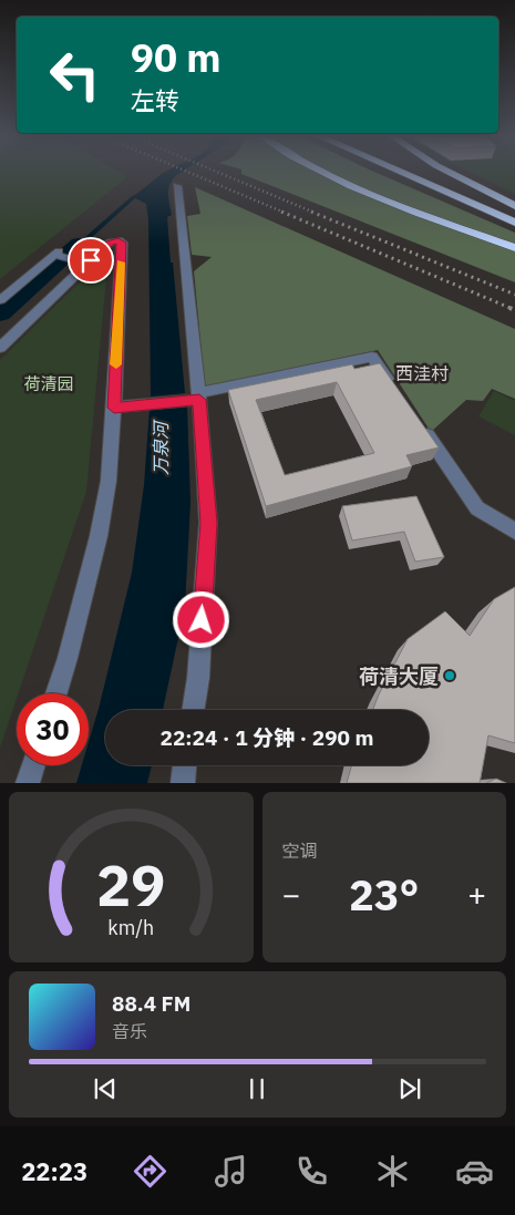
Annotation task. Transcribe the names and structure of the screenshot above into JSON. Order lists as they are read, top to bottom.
{
  "districts": ["西洼村"],
  "water": ["万泉河"],
  "parks": ["荷清园"],
  "places": ["荷清大厦"],
  "page": {
    "turn": ["90 m", "左转"],
    "limit": "30",
    "trip": "22:24 · 1 分钟 · 290 m",
    "tile": "空调",
    "heat": ["−", "23°", "+"],
    "song": ["88.4 FM", "音乐"],
    "tabs": "22:23",
    "gauge": ["29", "km/h"]
  }
}
